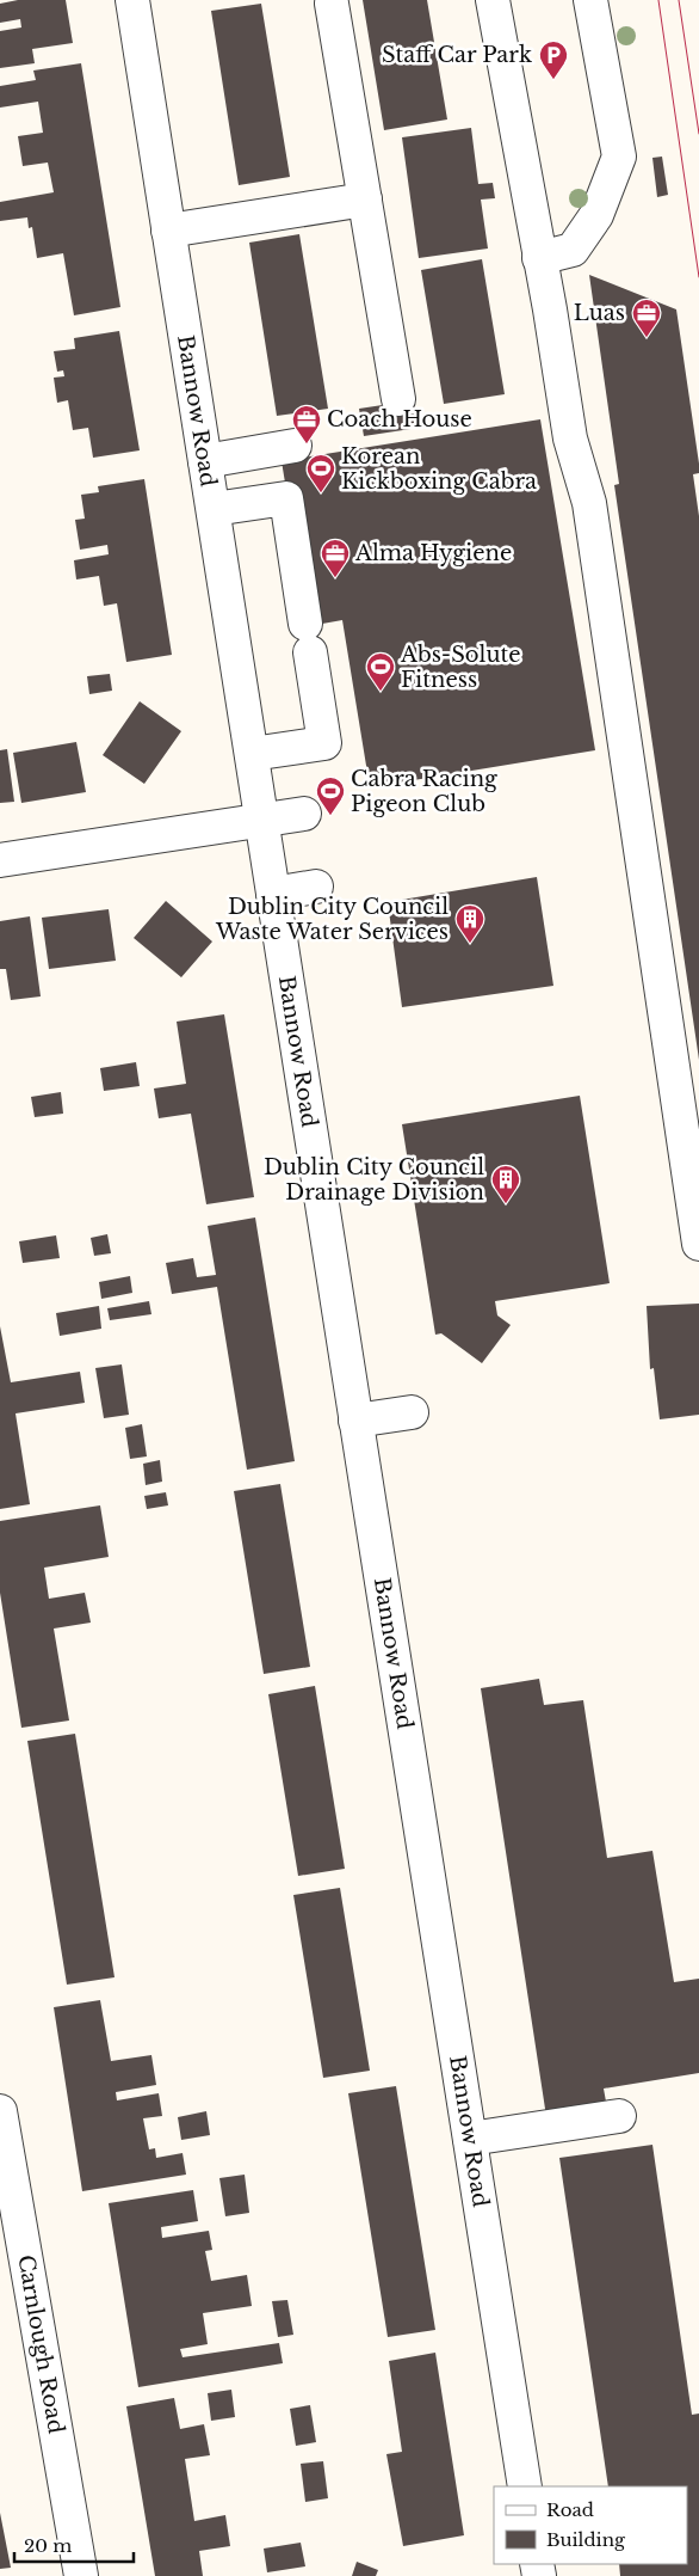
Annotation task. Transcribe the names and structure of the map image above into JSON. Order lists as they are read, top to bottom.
{
  "streets": {
    "street": ["Bannow Road", "Carnlough Road"]
  },
  "places": {
    "parking": ["Staff Car Park"],
    "office": ["Luas", "Coach House", "Alma Hygiene"],
    "sports": ["Korean Kickboxing Cabra", "Abs-Solute Fitness", "Cabra Racing Pigeon Club"],
    "building": ["Dublin City Council Waste Water Services", "Dublin City Council Drainage Division"]
  },
  "legend": ["Road", "Building"],
  "scale_bar": "20 m"
}
